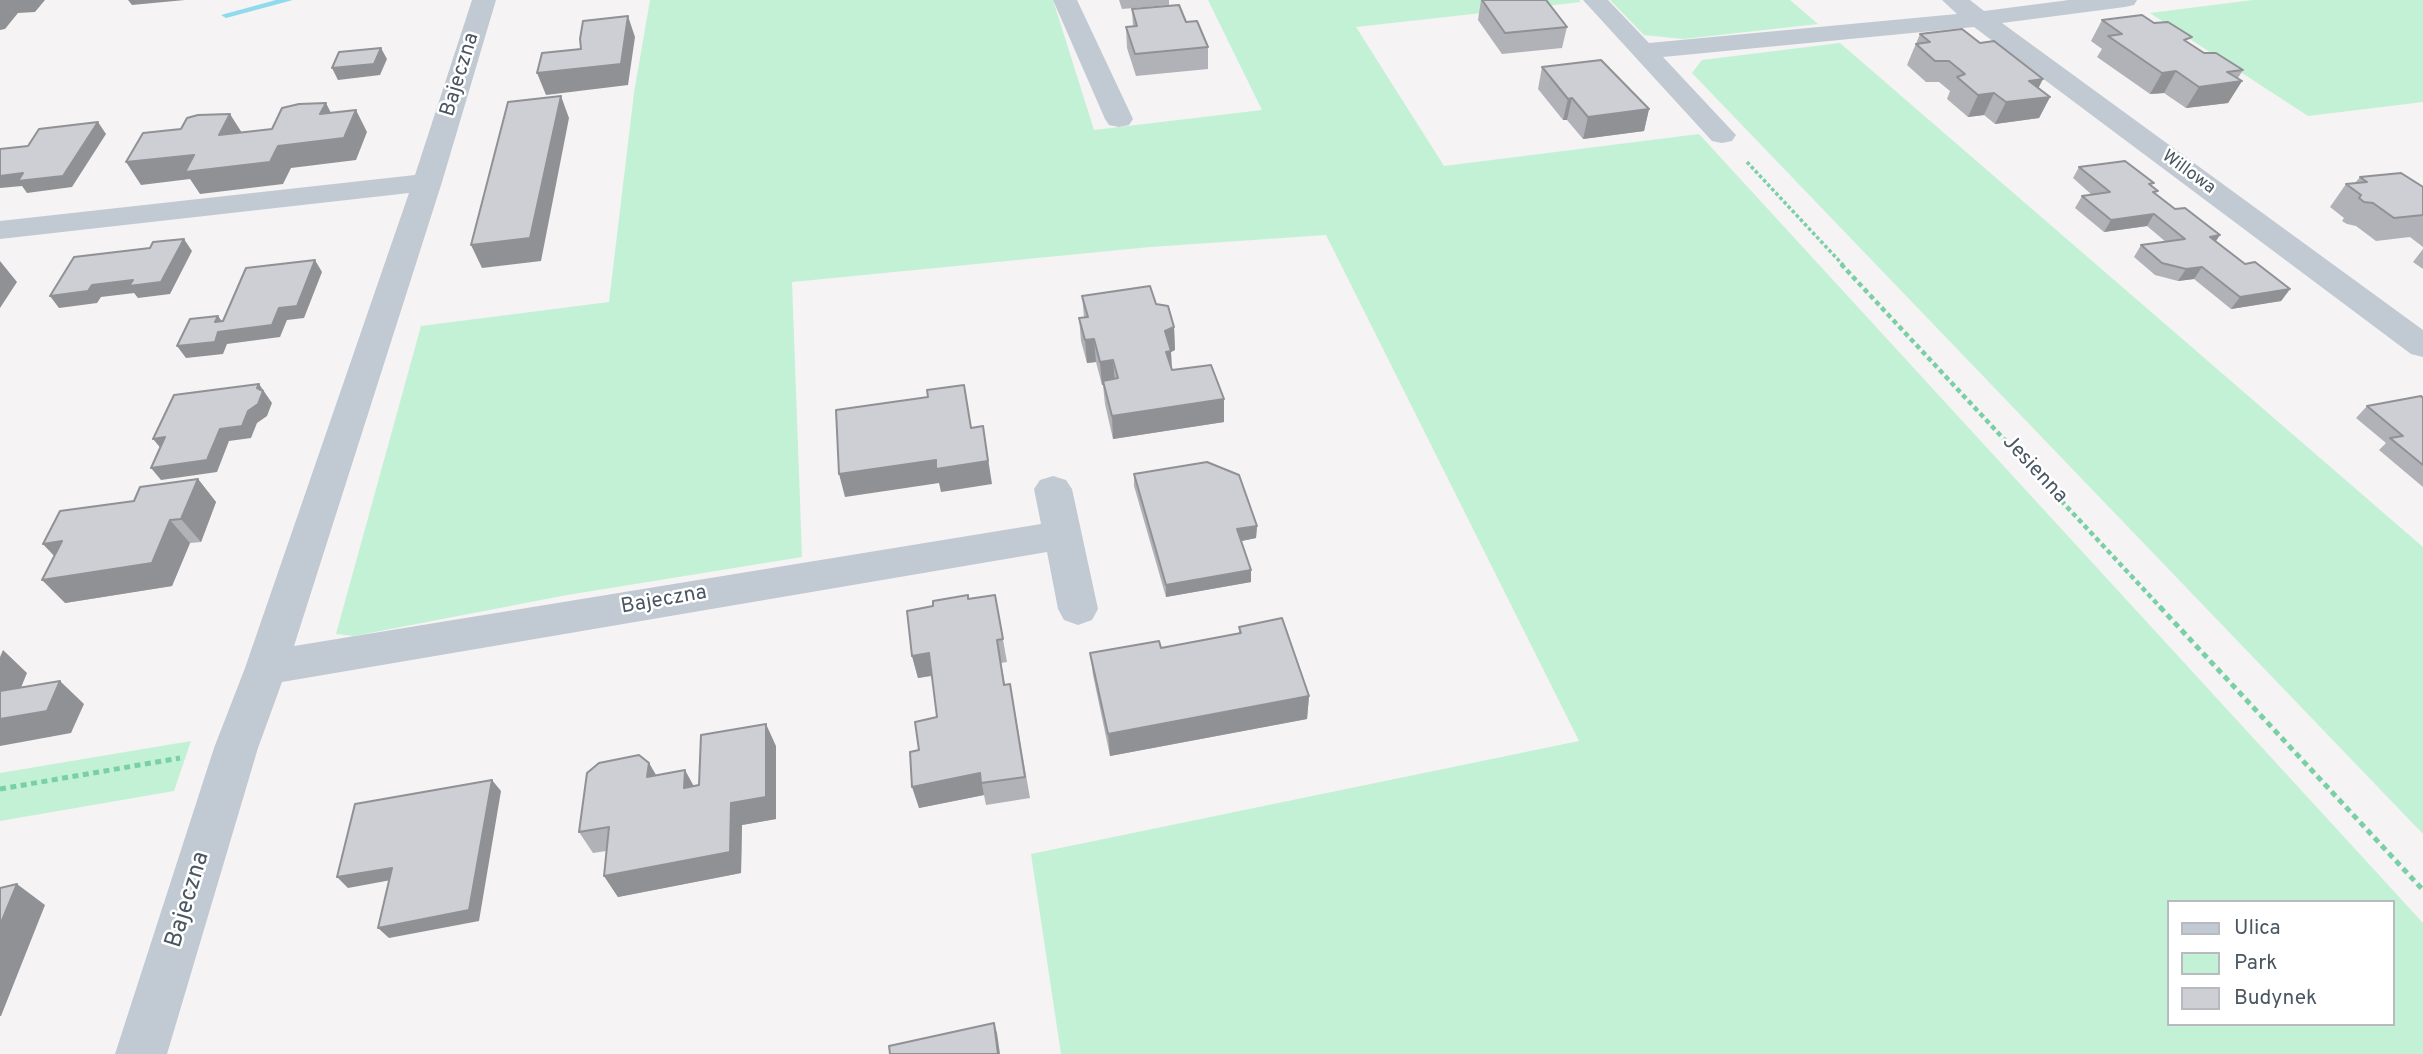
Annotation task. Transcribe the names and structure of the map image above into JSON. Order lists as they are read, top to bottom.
{
  "streets": {
    "street": ["Bajeczna", "Willowa"],
    "path": ["Jesienna"]
  },
  "legend": ["Ulica", "Park", "Budynek"]
}
